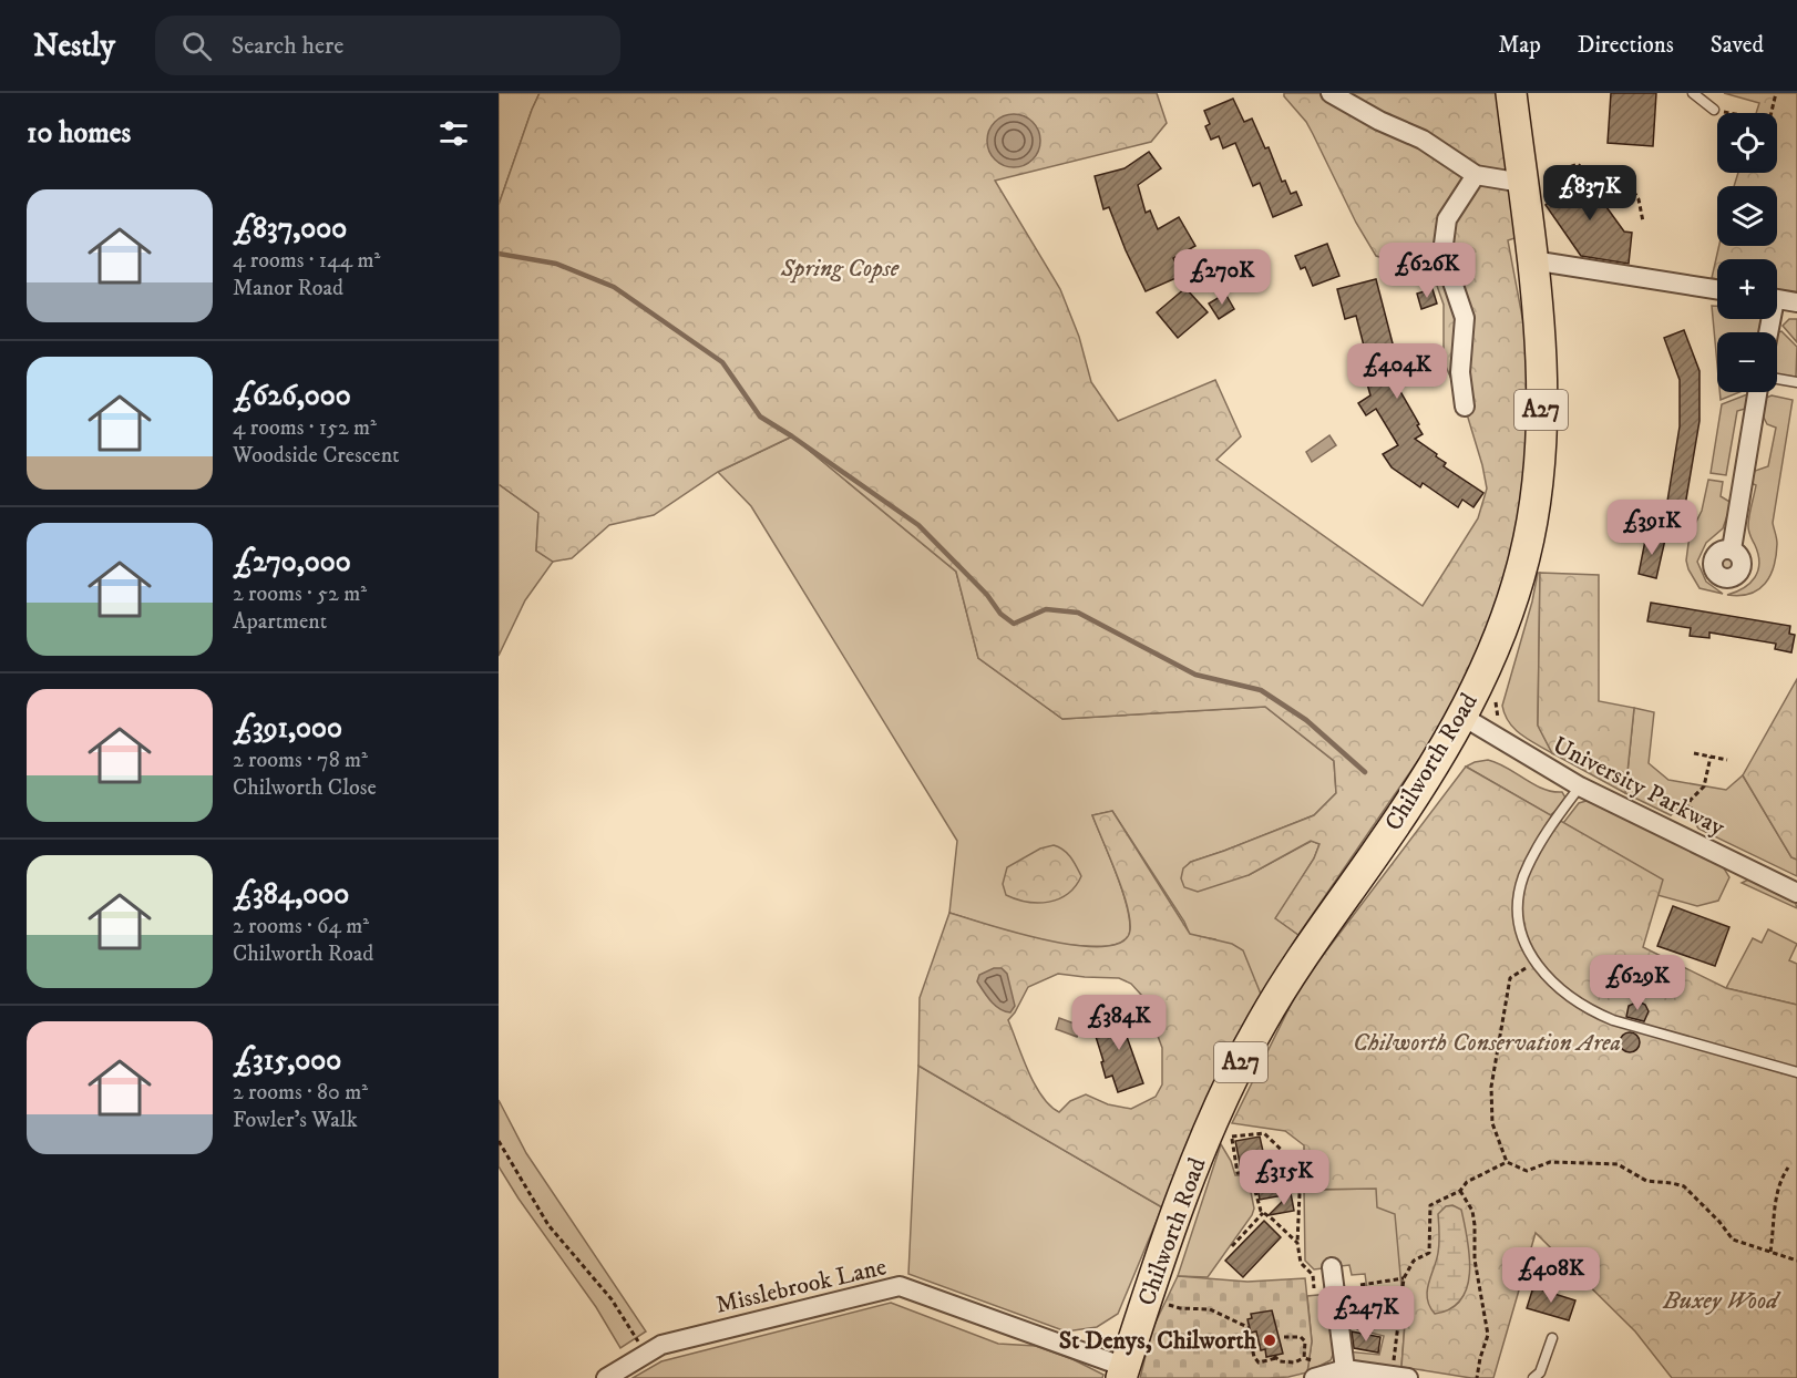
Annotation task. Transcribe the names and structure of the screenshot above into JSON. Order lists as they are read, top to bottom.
{
  "streets": {
    "main road": ["A27", "Chilworth Road"],
    "street": ["University Parkway", "Misslebrook Lane"]
  },
  "crossings": [
    ["Chilworth Road", "University Parkway"],
    ["Chilworth Road", "Misslebrook Lane"]
  ],
  "parks": ["Spring Copse", "Chilworth Conservation Area", "Buxey Wood"],
  "places": ["St Denys, Chilworth"],
  "page": {
    "header": "Nestly",
    "search": "Search here",
    "nav": ["Map", "Directions", "Saved"],
    "heading": "10 homes",
    "map_buttons": ["+", "−"],
    "price": [
      "£837K",
      "£626K",
      "£270K",
      "£404K",
      "£391K",
      "£629K",
      "£384K",
      "£315K",
      "£408K",
      "£247K"
    ],
    "list": [
      {
        "name": "£837,000",
        "note": "4 rooms · 144 m² · Manor Road"
      },
      {
        "name": "£626,000",
        "note": "4 rooms · 152 m² · Woodside Crescent"
      },
      {
        "name": "£270,000",
        "note": "2 rooms · 52 m² · Apartment"
      },
      {
        "name": "£391,000",
        "note": "2 rooms · 78 m² · Chilworth Close"
      },
      {
        "name": "£384,000",
        "note": "2 rooms · 64 m² · Chilworth Road"
      },
      {
        "name": "£315,000",
        "note": "2 rooms · 80 m² · Fowler's Walk"
      }
    ]
  }
}
